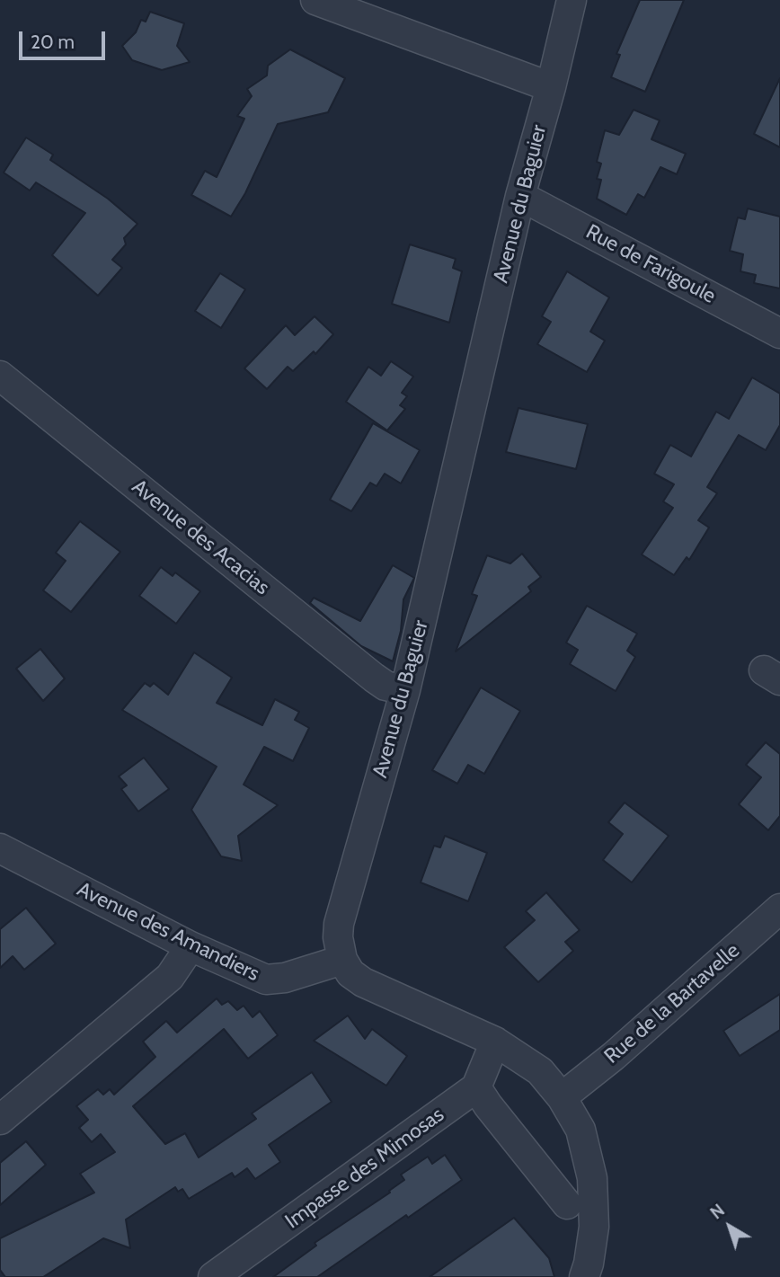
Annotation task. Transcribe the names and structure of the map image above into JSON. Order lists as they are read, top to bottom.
{
  "streets": {
    "street": [
      "Avenue du Baguier",
      "Rue de Farigoule",
      "Avenue des Acacias",
      "Avenue des Amandiers",
      "Rue de la Bartavelle",
      "Impasse des Mimosas"
    ]
  },
  "crossings": [
    ["Avenue du Baguier", "Rue de Farigoule"],
    ["Avenue du Baguier", "Avenue des Acacias"],
    ["Avenue du Baguier", "Avenue des Amandiers"]
  ],
  "scale_bar": "20 m",
  "north": "top left"
}
